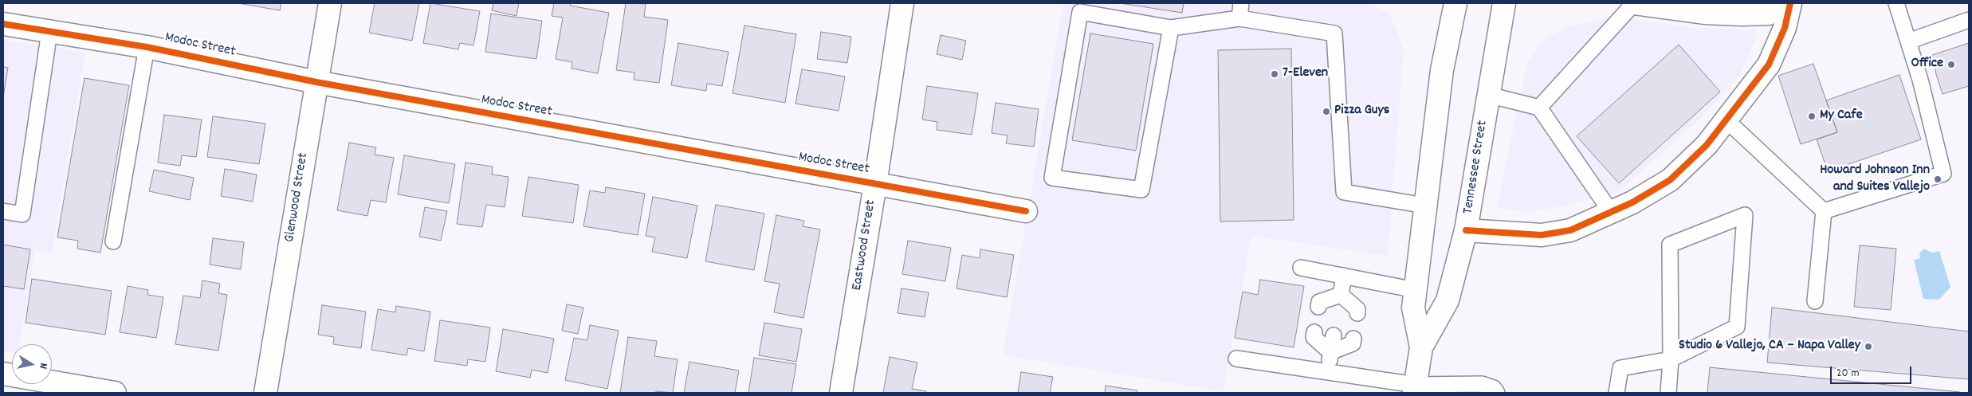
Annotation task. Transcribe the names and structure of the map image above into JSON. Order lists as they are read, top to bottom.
{
  "streets": {
    "street": [
      "Modoc Street",
      "Tennessee Street",
      "Glenwood Street",
      "Eastwood Street"
    ]
  },
  "crossings": [
    ["Modoc Street", "Glenwood Street"],
    ["Modoc Street", "Eastwood Street"]
  ],
  "places": [
    "Office",
    "7-Eleven",
    "Pizza Guys",
    "My Cafe",
    "Howard Johnson Inn and Suites Vallejo",
    "Studio 6 Vallejo, CA – Napa Valley"
  ],
  "scale_bar": "20 m",
  "north": "right"
}
